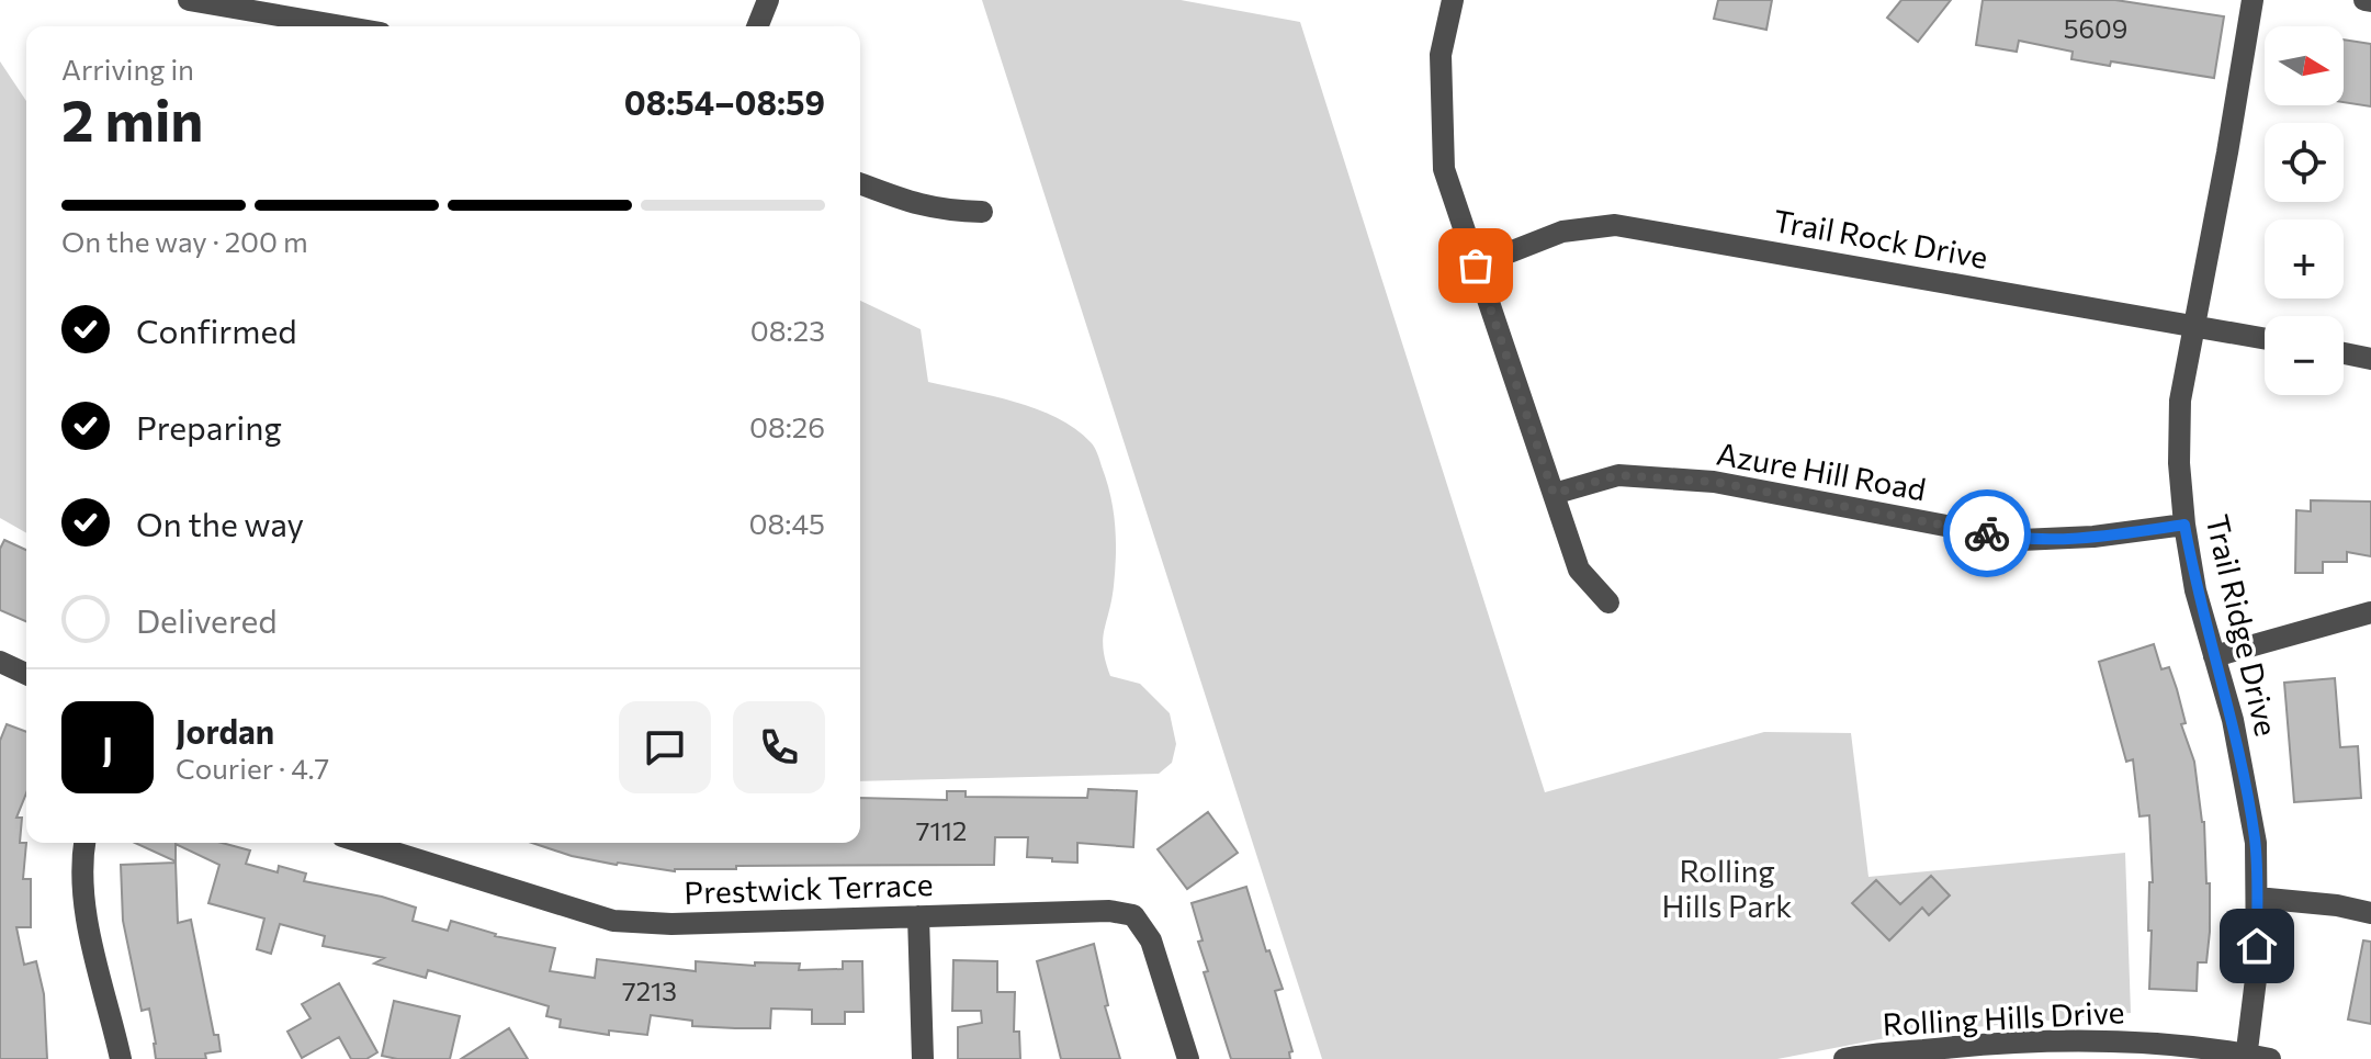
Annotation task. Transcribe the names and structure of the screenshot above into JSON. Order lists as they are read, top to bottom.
{
  "streets": {
    "street": [
      "Trail Rock Drive",
      "Azure Hill Road",
      "Trail Ridge Drive",
      "Prestwick Terrace",
      "Rolling Hills Drive"
    ]
  },
  "crossings": [
    ["Trail Rock Drive", "Trail Ridge Drive"],
    ["Azure Hill Road", "Trail Ridge Drive"],
    ["Trail Ridge Drive", "Rolling Hills Drive"]
  ],
  "parks": ["Rolling Hills Park"],
  "house_numbers": ["5609", "7112", "7213"],
  "north": "right",
  "page": {
    "map_buttons": ["+", "−"],
    "heading": ["2 min", "Arriving in", "08:54–08:59"],
    "panel": ["Jordan", "Courier · 4.7"],
    "bar": "On the way · 200 m",
    "list": [
      ["Confirmed", "08:23"],
      ["Preparing", "08:26"],
      ["On the way", "08:45"],
      "Delivered"
    ],
    "round": "J"
  }
}
